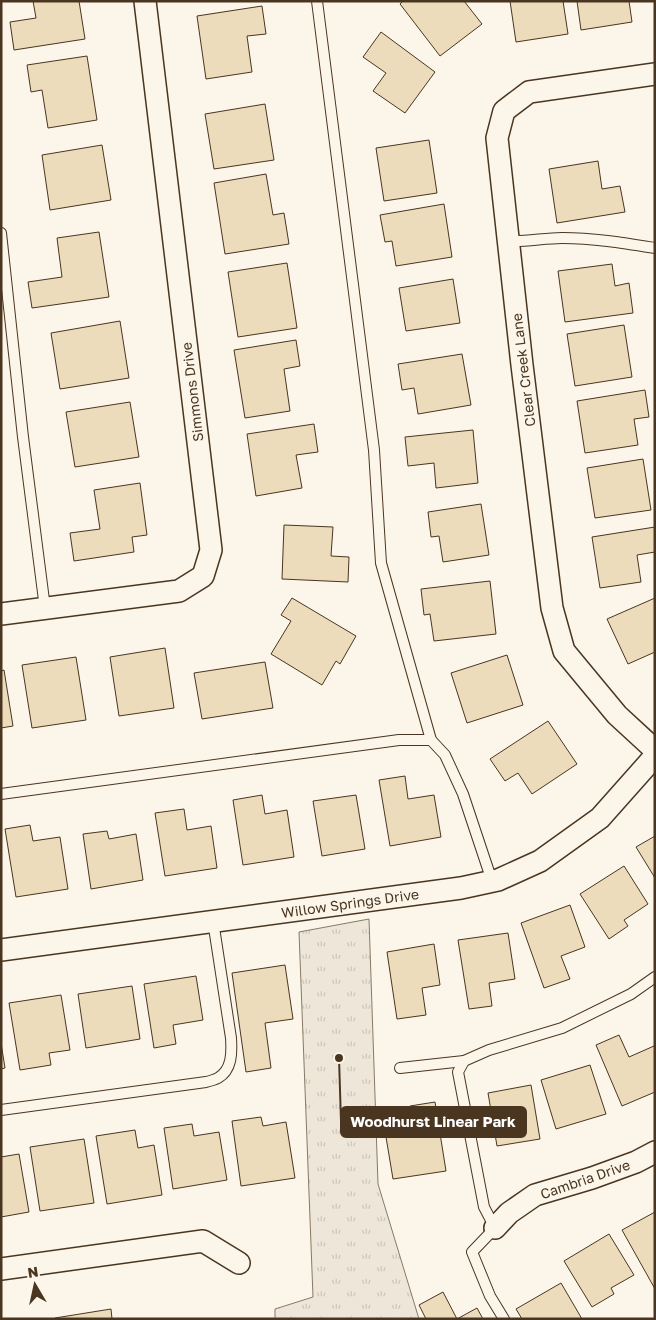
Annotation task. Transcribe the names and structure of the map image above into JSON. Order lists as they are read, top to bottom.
{
  "streets": {
    "street": [
      "Clear Creek Lane",
      "Simmons Drive",
      "Willow Springs Drive",
      "Cambria Drive"
    ]
  },
  "places": ["Woodhurst Linear Park"],
  "north": "top"
}
